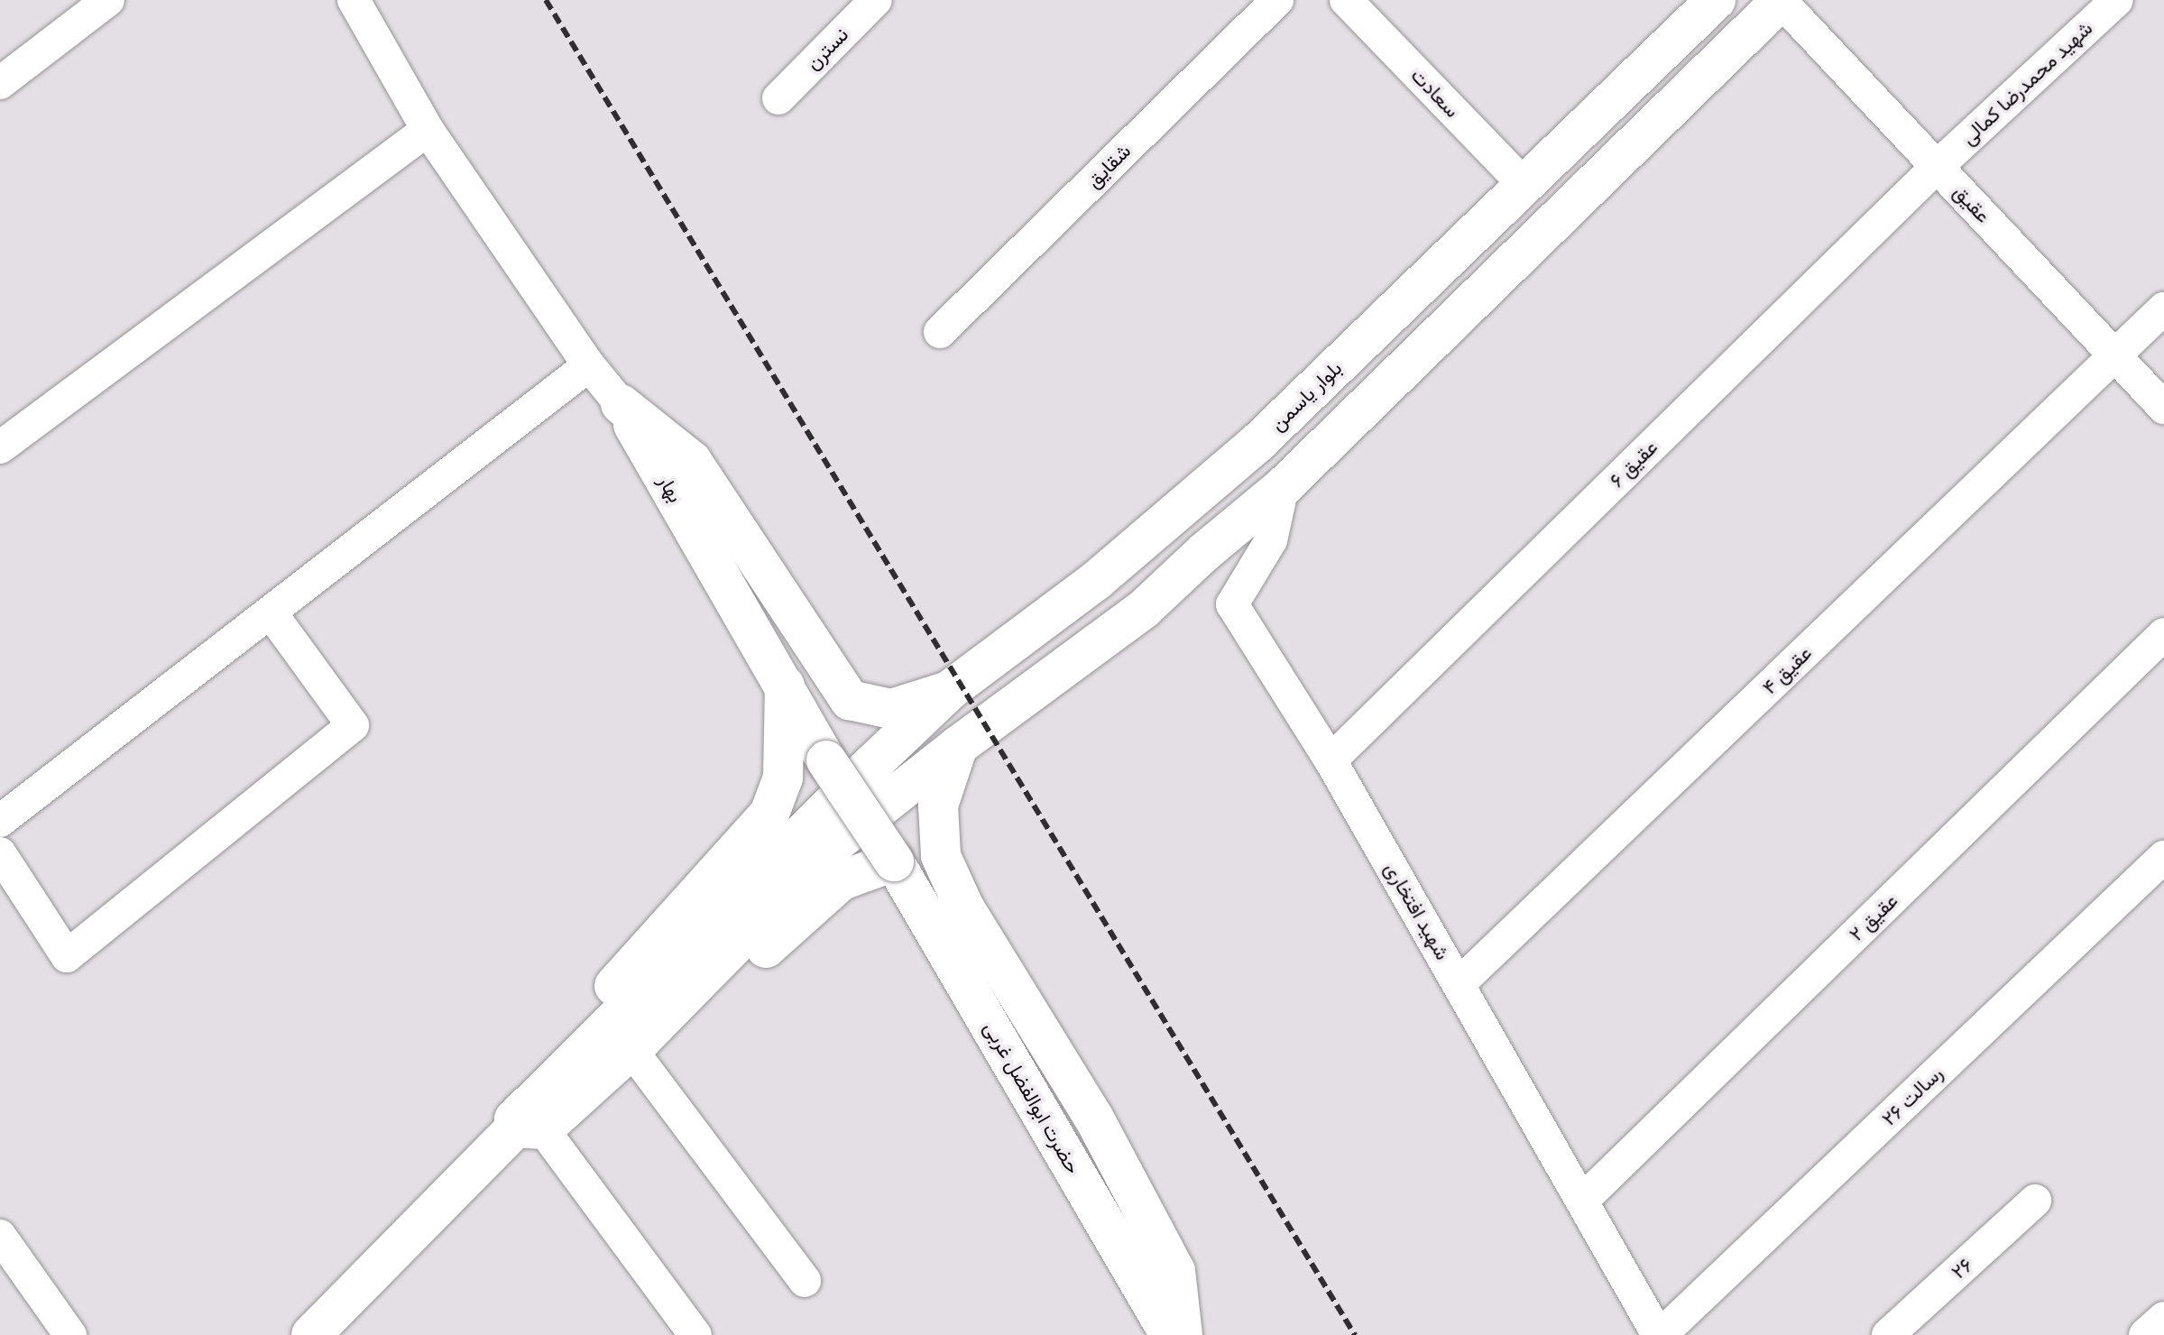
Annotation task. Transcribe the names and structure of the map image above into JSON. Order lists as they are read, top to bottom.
{
  "streets": {
    "street": [
      "نسترن",
      "شهید محمدرضا کمالی",
      "سعادت",
      "شقایق",
      "عقیق",
      "بلوار یاسمن",
      "عقیق ۶",
      "بهار",
      "عقیق ۴",
      "شهید افتخاری",
      "عقیق ۲",
      "رسالت ۲۶",
      "حضرت ابوالفضل غربی",
      "۲۶"
    ]
  },
  "crossings": [
    ["شهید محمدرضا کمالی", "عقیق"],
    ["شهید محمدرضا کمالی", "عقیق ۶"],
    ["سعادت", "بلوار یاسمن"],
    ["عقیق", "عقیق ۶"],
    ["عقیق", "عقیق ۴"],
    ["عقیق ۶", "شهید افتخاری"],
    ["بهار", "حضرت ابوالفضل غربی"],
    ["عقیق ۴", "شهید افتخاری"],
    ["شهید افتخاری", "عقیق ۲"],
    ["شهید افتخاری", "رسالت ۲۶"]
  ]
}
